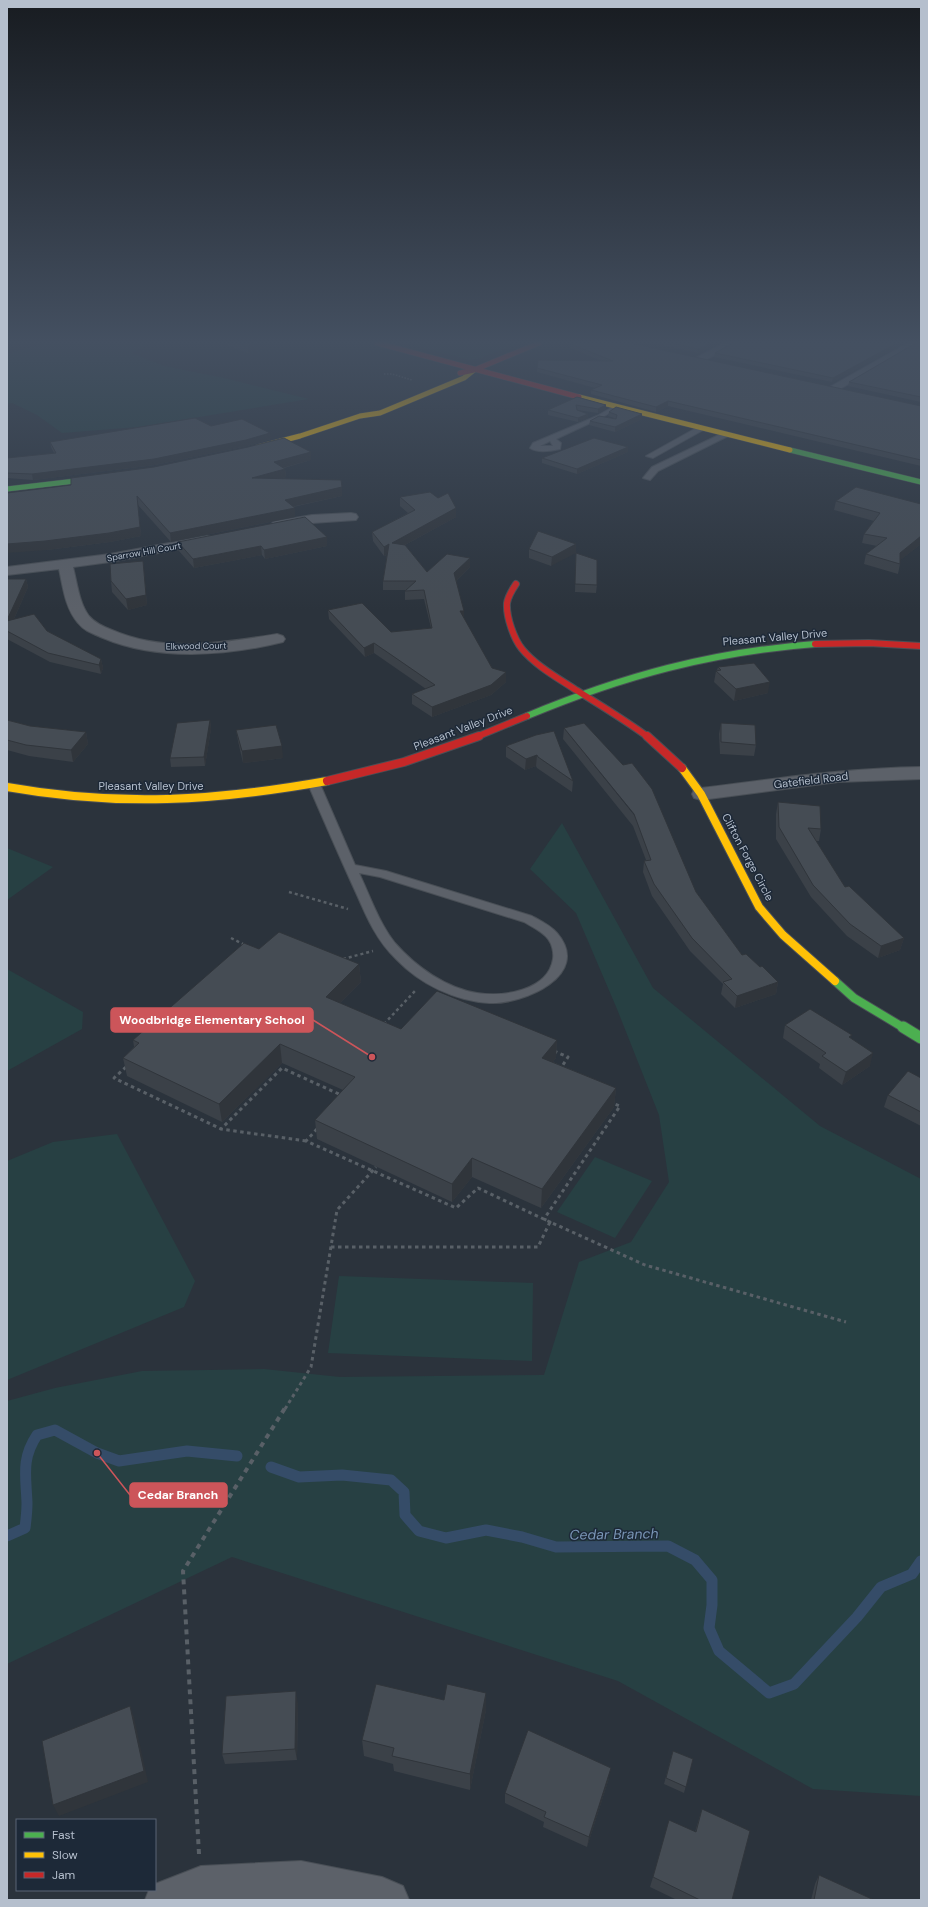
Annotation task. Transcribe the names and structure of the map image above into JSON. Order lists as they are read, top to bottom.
{
  "streets": {
    "street": [
      "Sparrow Hill Court",
      "Pleasant Valley Drive",
      "Elkwood Court",
      "Gatefield Road",
      "Clifton Forge Circle"
    ]
  },
  "crossings": [
    ["Sparrow Hill Court", "Elkwood Court"],
    ["Pleasant Valley Drive", "Clifton Forge Circle"],
    ["Gatefield Road", "Clifton Forge Circle"]
  ],
  "water": ["Cedar Branch"],
  "places": ["Woodbridge Elementary School", "Cedar Branch"],
  "legend": ["Fast", "Slow", "Jam"]
}
